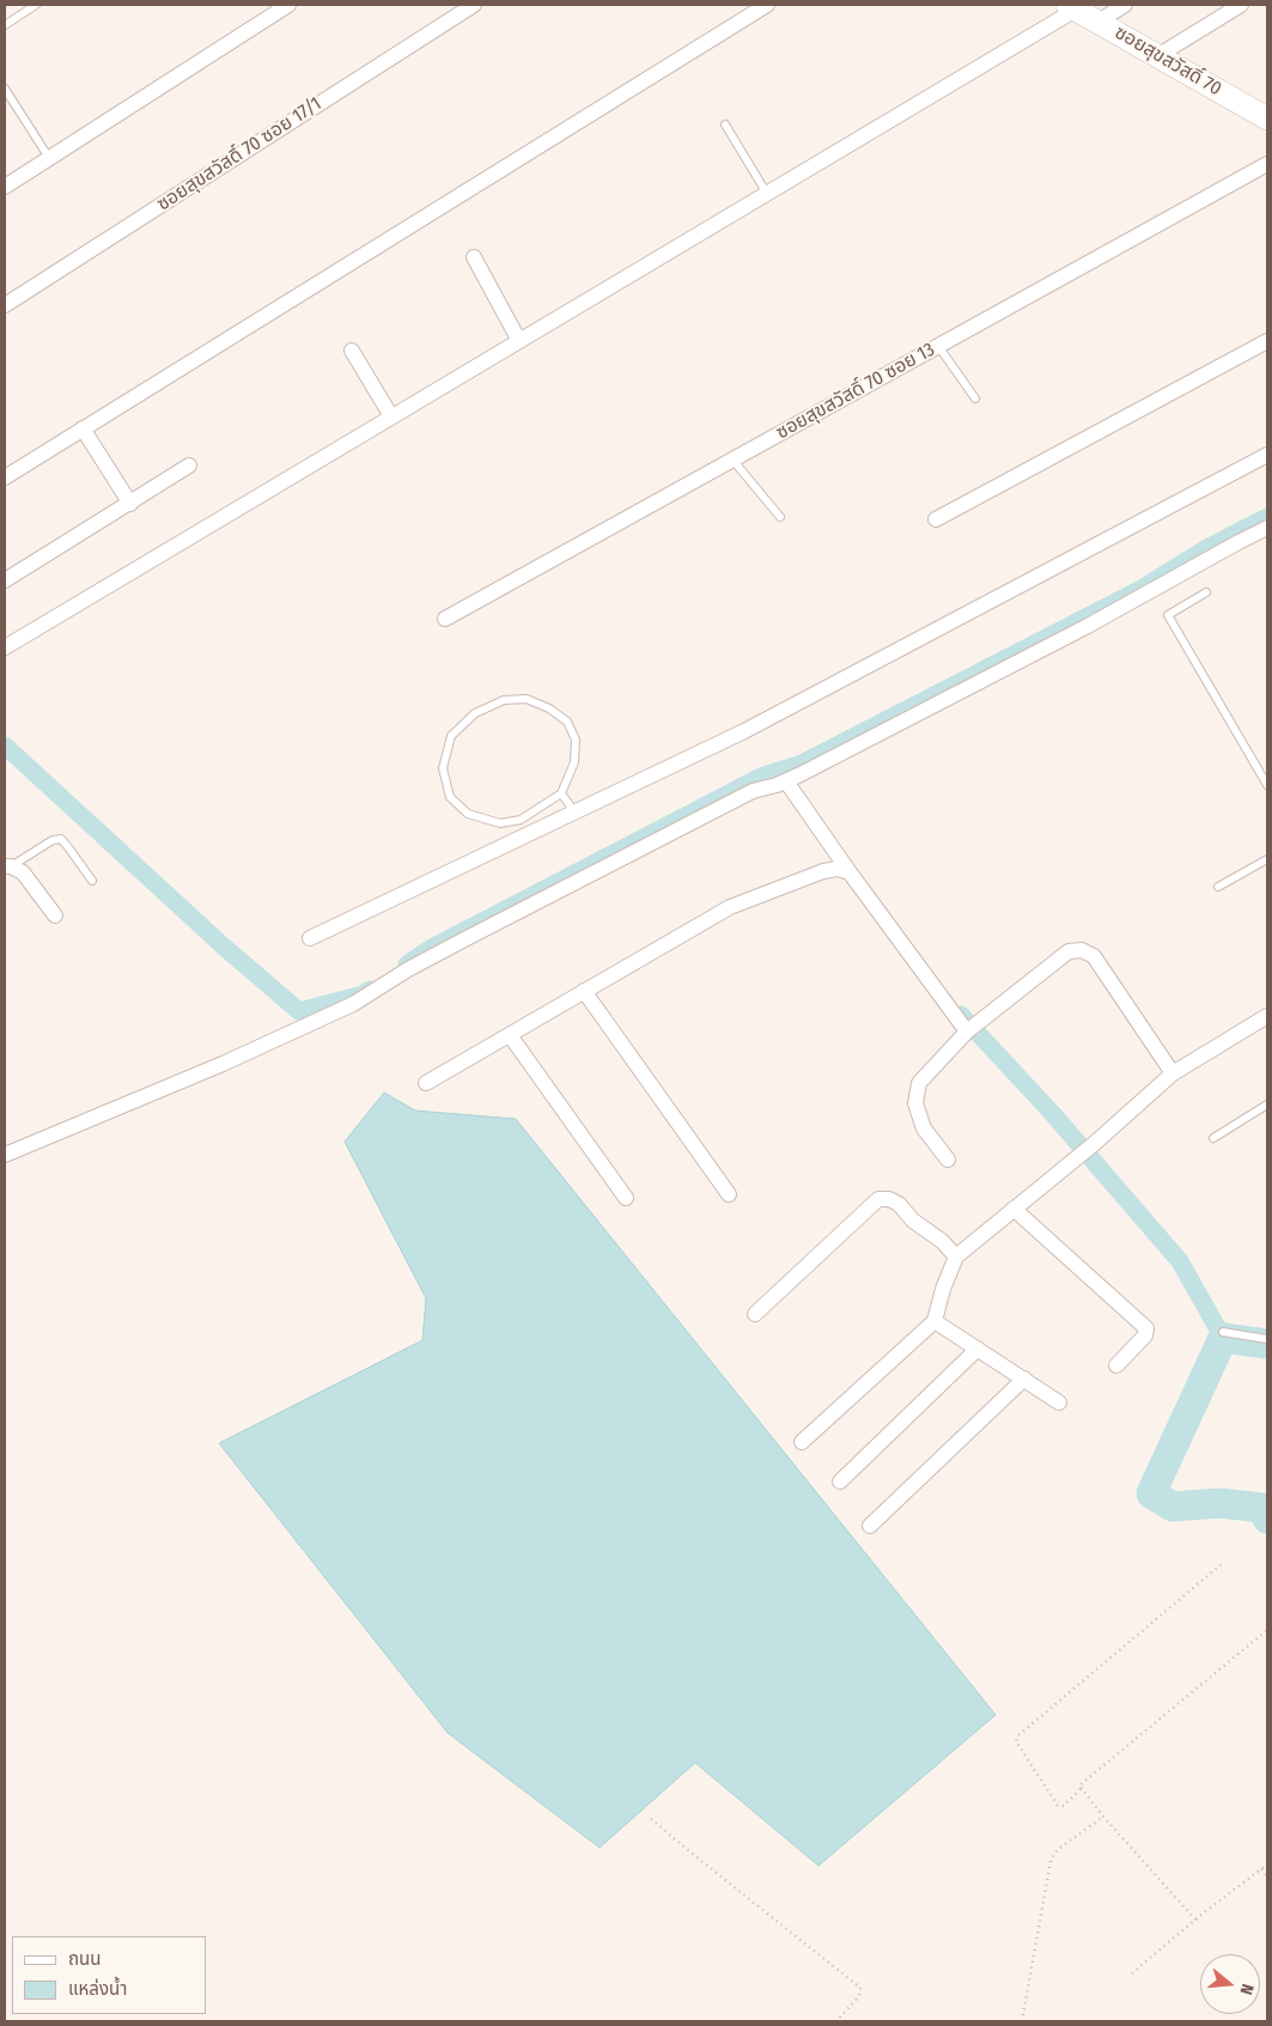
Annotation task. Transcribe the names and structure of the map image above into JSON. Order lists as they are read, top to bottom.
{
  "streets": {
    "street": ["ซอยสุขสวัสดิ์ 70", "ซอยสุขสวัสดิ์ 70 ซอย 17/1", "ซอยสุขสวัสดิ์ 70 ซอย 13"]
  },
  "legend": ["ถนน", "แหล่งน้ำ"],
  "north": "right"
}
